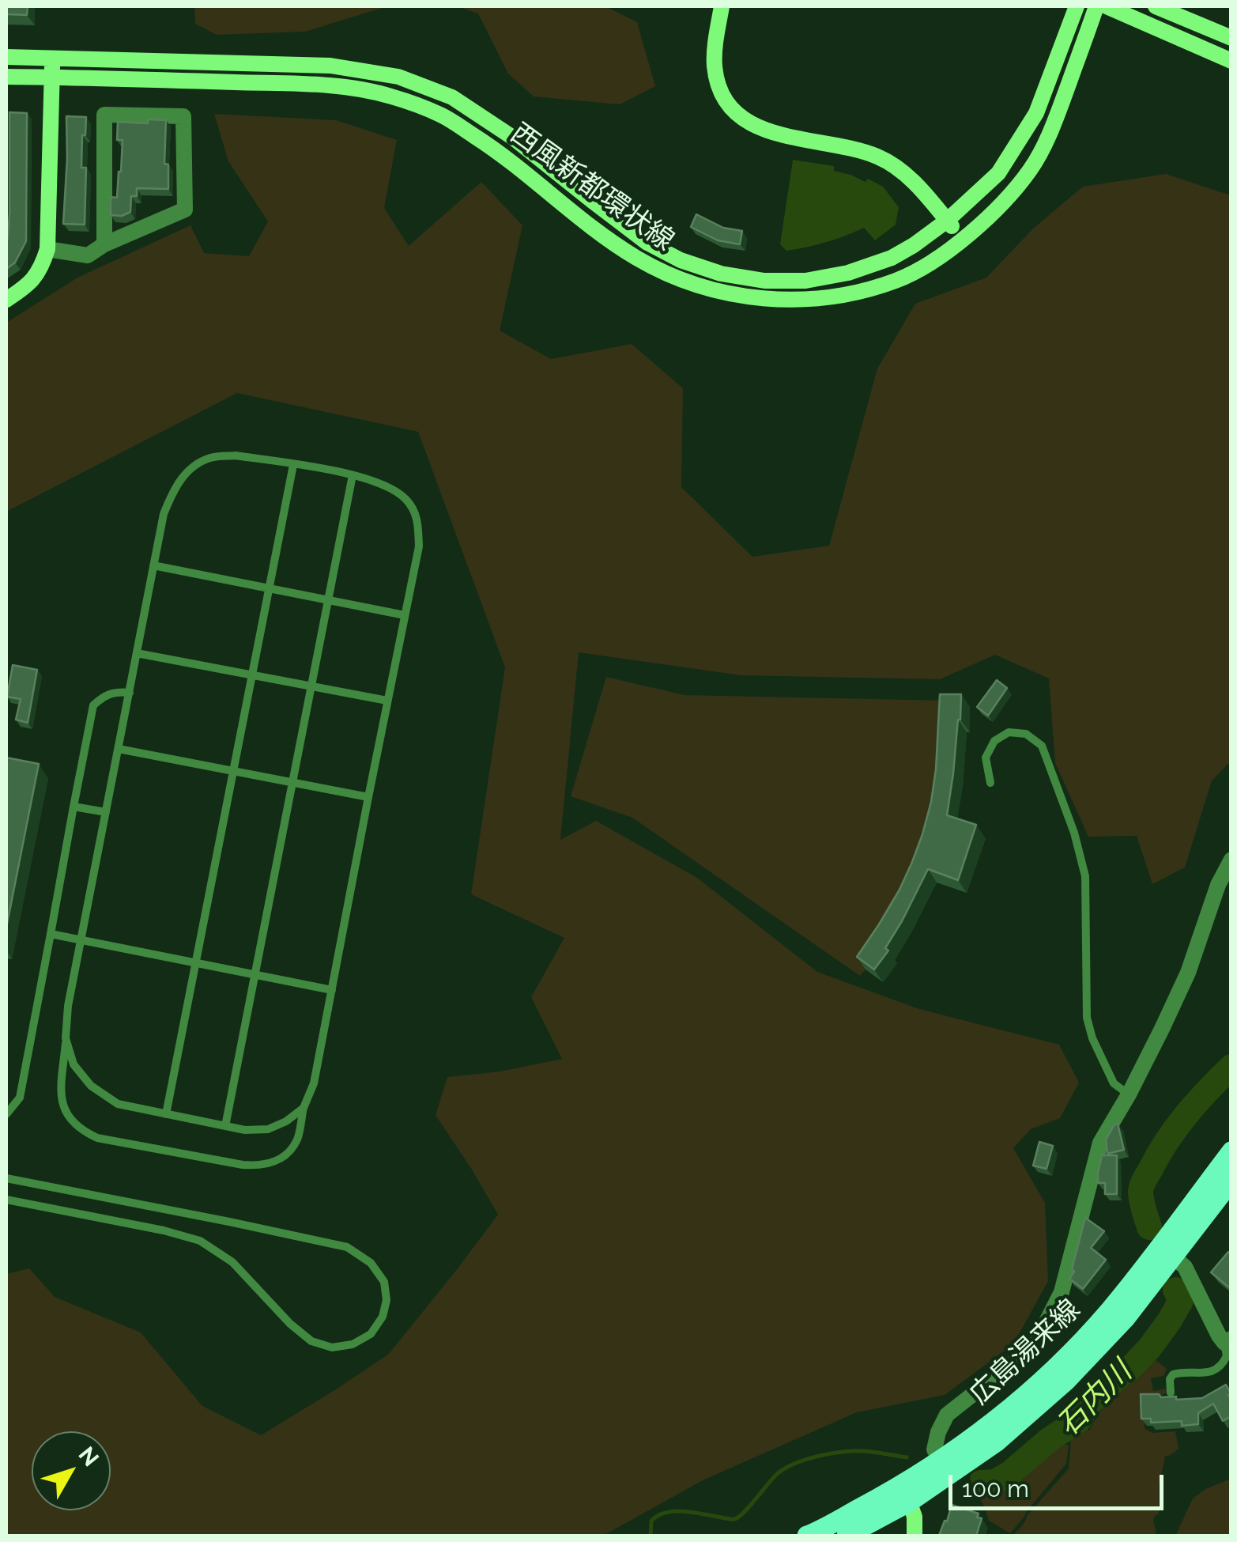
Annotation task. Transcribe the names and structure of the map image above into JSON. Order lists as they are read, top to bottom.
{
  "streets": {
    "main road": ["広島湯来線"],
    "street": ["西風新都環状線"]
  },
  "water": ["石内川"],
  "scale_bar": "100 m",
  "north": "top right"
}
